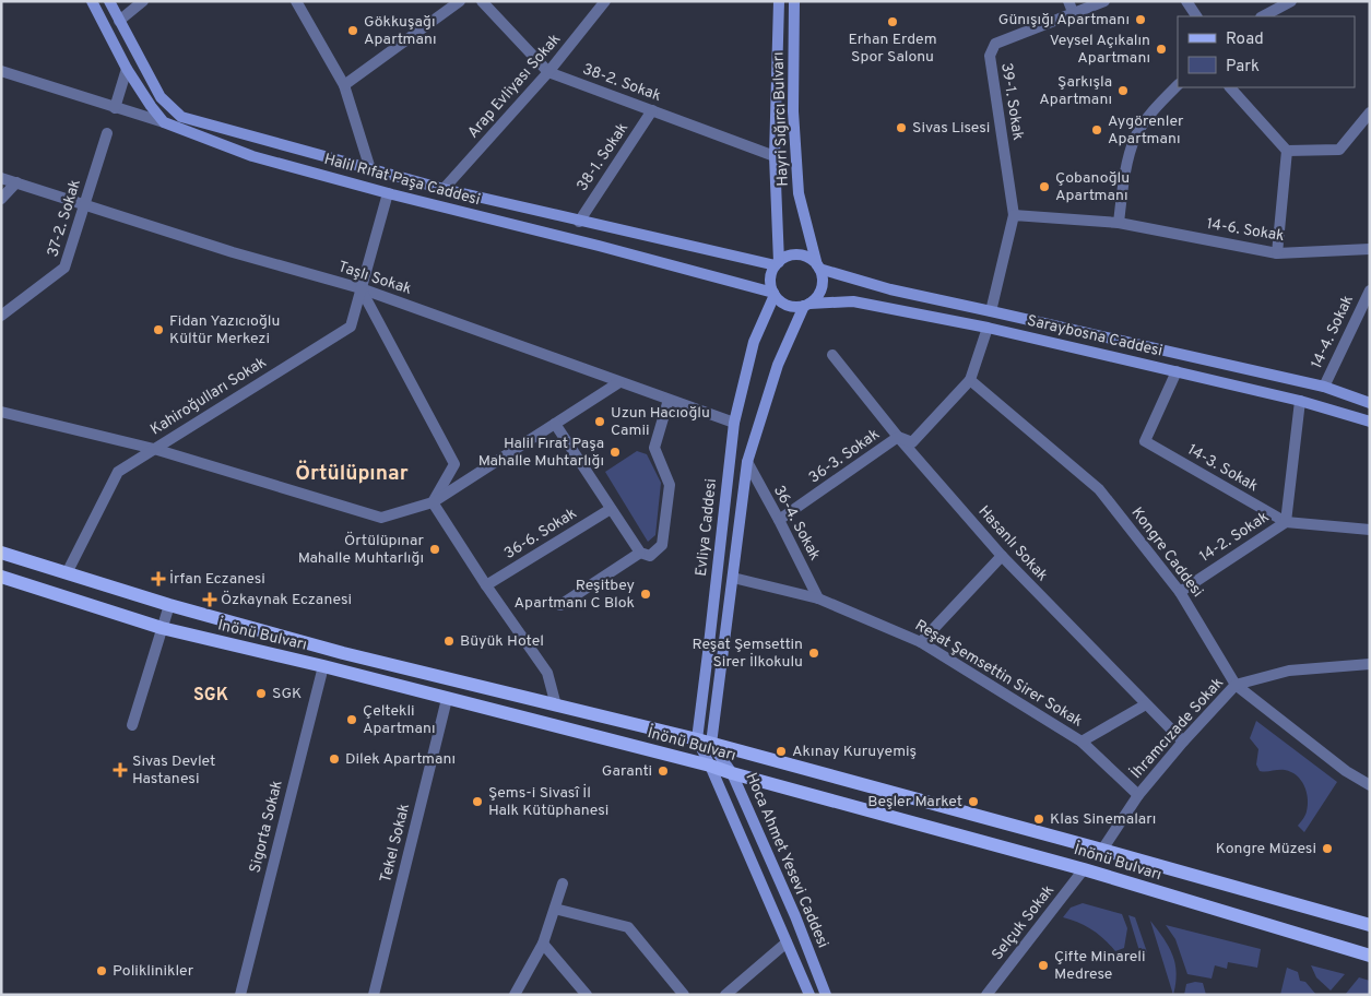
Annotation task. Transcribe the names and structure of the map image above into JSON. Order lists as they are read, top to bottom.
{
  "streets": {
    "main road": [
      "Hayri Sığırcı Bulvarı",
      "Halil Rıfat Paşa Caddesi",
      "Saraybosna Caddesi",
      "Evliya Caddesi",
      "İnönü Bulvarı",
      "Hoca Ahmet Yesevi Caddesi"
    ],
    "street": [
      "38-2. Sokak",
      "Arap Evliyası Sokak",
      "39-1. Sokak",
      "38-1. Sokak",
      "37-2. Sokak",
      "14-6. Sokak",
      "Taşlı Sokak",
      "14-4. Sokak",
      "Kahiroğulları Sokak",
      "36-3. Sokak",
      "14-3. Sokak",
      "36-4. Sokak",
      "36-6. Sokak",
      "14-2. Sokak",
      "Hasanlı Sokak",
      "Kongre Caddesi",
      "Reşat Şemsettin Sirer Sokak",
      "İhramcızade Sokak",
      "Sigorta Sokak",
      "Tekel Sokak",
      "Selçuk Sokak"
    ]
  },
  "crossings": [
    ["38-2. Sokak", "Arap Evliyası Sokak"],
    ["38-2. Sokak", "Hayri Sığırcı Bulvarı"],
    ["38-2. Sokak", "38-1. Sokak"],
    ["Arap Evliyası Sokak", "Halil Rıfat Paşa Caddesi"],
    ["39-1. Sokak", "14-6. Sokak"],
    ["Hayri Sığırcı Bulvarı", "Halil Rıfat Paşa Caddesi"],
    ["Hayri Sığırcı Bulvarı", "Saraybosna Caddesi"],
    ["Hayri Sığırcı Bulvarı", "Evliya Caddesi"],
    ["38-1. Sokak", "Halil Rıfat Paşa Caddesi"],
    ["Halil Rıfat Paşa Caddesi", "Saraybosna Caddesi"],
    ["Halil Rıfat Paşa Caddesi", "Kahiroğulları Sokak"],
    ["Halil Rıfat Paşa Caddesi", "Evliya Caddesi"],
    ["37-2. Sokak", "Taşlı Sokak"],
    ["Taşlı Sokak", "Kahiroğulları Sokak"],
    ["Taşlı Sokak", "Evliya Caddesi"],
    ["14-4. Sokak", "Saraybosna Caddesi"],
    ["Saraybosna Caddesi", "14-3. Sokak"],
    ["Saraybosna Caddesi", "Evliya Caddesi"],
    ["Saraybosna Caddesi", "14-2. Sokak"],
    ["Kahiroğulları Sokak", "İnönü Bulvarı"],
    ["36-3. Sokak", "36-4. Sokak"],
    ["36-3. Sokak", "Hasanlı Sokak"],
    ["36-3. Sokak", "Kongre Caddesi"],
    ["14-3. Sokak", "14-2. Sokak"],
    ["36-4. Sokak", "Evliya Caddesi"],
    ["36-4. Sokak", "Reşat Şemsettin Sirer Sokak"],
    ["Evliya Caddesi", "İnönü Bulvarı"],
    ["Evliya Caddesi", "Reşat Şemsettin Sirer Sokak"],
    ["Evliya Caddesi", "Hoca Ahmet Yesevi Caddesi"],
    ["14-2. Sokak", "Kongre Caddesi"],
    ["Hasanlı Sokak", "İhramcızade Sokak"],
    ["Kongre Caddesi", "İhramcızade Sokak"],
    ["İnönü Bulvarı", "İhramcızade Sokak"],
    ["İnönü Bulvarı", "Sigorta Sokak"],
    ["İnönü Bulvarı", "Tekel Sokak"],
    ["İnönü Bulvarı", "Hoca Ahmet Yesevi Caddesi"],
    ["İnönü Bulvarı", "Selçuk Sokak"],
    ["Reşat Şemsettin Sirer Sokak", "İhramcızade Sokak"]
  ],
  "districts": ["Örtülüpınar", "SGK"],
  "places": {
    "other": [
      "Günışığı Apartmanı",
      "Erhan Erdem Spor Salonu",
      "Gökkuşağı Apartmanı",
      "Veysel Açıkalın Apartmanı",
      "Şarkışla Apartmanı",
      "Sivas Lisesi",
      "Aygörenler Apartmanı",
      "Çobanoğlu Apartmanı",
      "Fidan Yazıcıoğlu Kültür Merkezi",
      "Uzun Hacıoğlu Camii",
      "Halil Fırat Paşa Mahalle Muhtarlığı",
      "Örtülüpınar Mahalle Muhtarlığı",
      "Reşitbey Apartmanı C Blok",
      "Büyük Hotel",
      "Reşat Şemsettin Sirer İlkokulu",
      "SGK",
      "Çeltekli Apartmanı",
      "Akınay Kuruyemiş",
      "Dilek Apartmanı",
      "Garanti",
      "Şems-i Sivasî İl Halk Kütüphanesi",
      "Beşler Market",
      "Klas Sinemaları",
      "Kongre Müzesi",
      "Çifte Minareli Medrese",
      "Poliklinikler"
    ],
    "health": ["İrfan Eczanesi", "Özkaynak Eczanesi", "Sivas Devlet Hastanesi"]
  },
  "legend": ["Road", "Park"]
}
